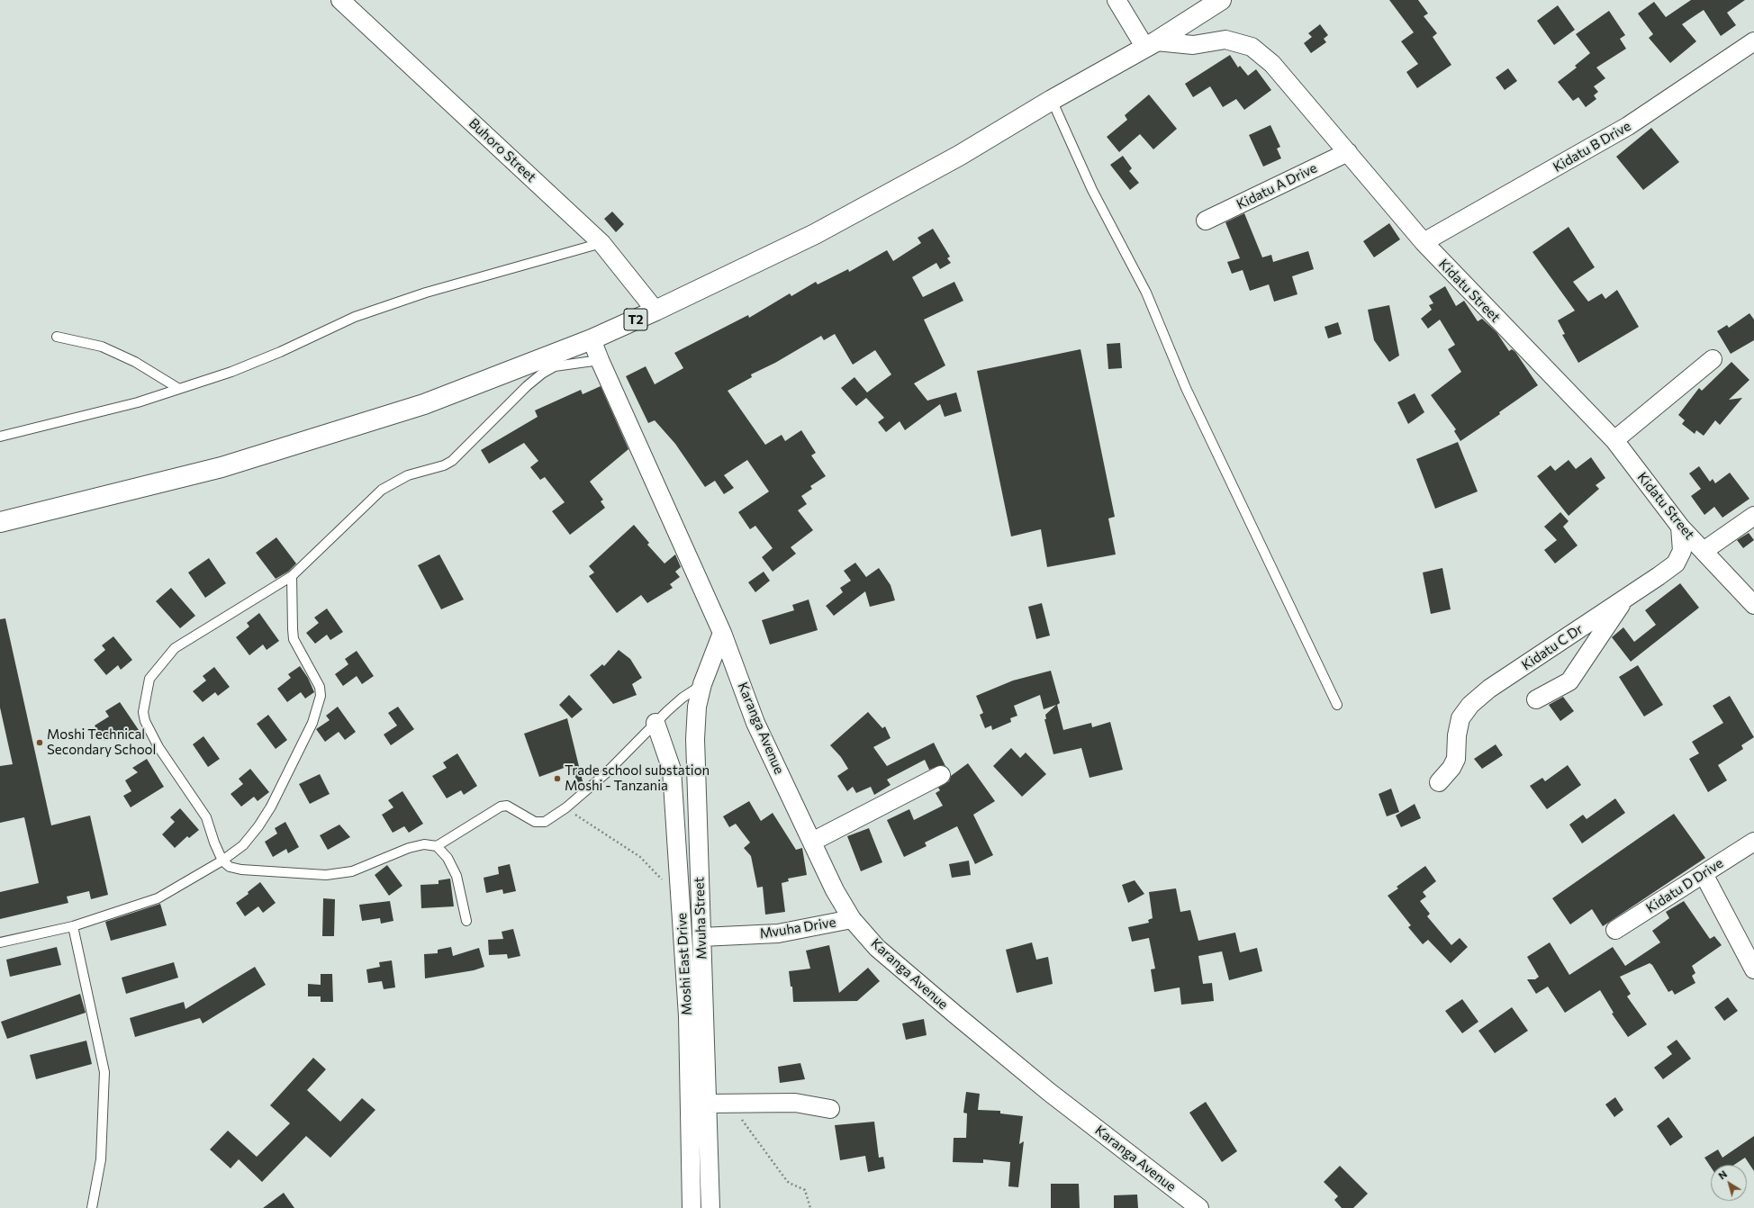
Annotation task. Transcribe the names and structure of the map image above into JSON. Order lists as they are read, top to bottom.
{
  "streets": {
    "highway": ["T2"],
    "street": [
      "Kidatu B Drive",
      "Buhoro Street",
      "Kidatu A Drive",
      "Kidatu Street",
      "Kidatu C Dr",
      "Karanga Avenue",
      "Kidatu D Drive",
      "Mvuha Street",
      "Mvuha Drive",
      "Moshi East Drive"
    ]
  },
  "crossings": [
    ["Kidatu B Drive", "Kidatu Street"],
    ["Buhoro Street", "T2"],
    ["Kidatu A Drive", "Kidatu Street"],
    ["Kidatu Street", "T2"],
    ["Kidatu Street", "Kidatu C Dr"],
    ["T2", "Karanga Avenue"],
    ["Karanga Avenue", "Mvuha Street"],
    ["Karanga Avenue", "Mvuha Drive"],
    ["Mvuha Street", "Mvuha Drive"]
  ],
  "places": ["Moshi Technical Secondary School", "Trade school substation Moshi - Tanzania"],
  "north": "top left"
}
